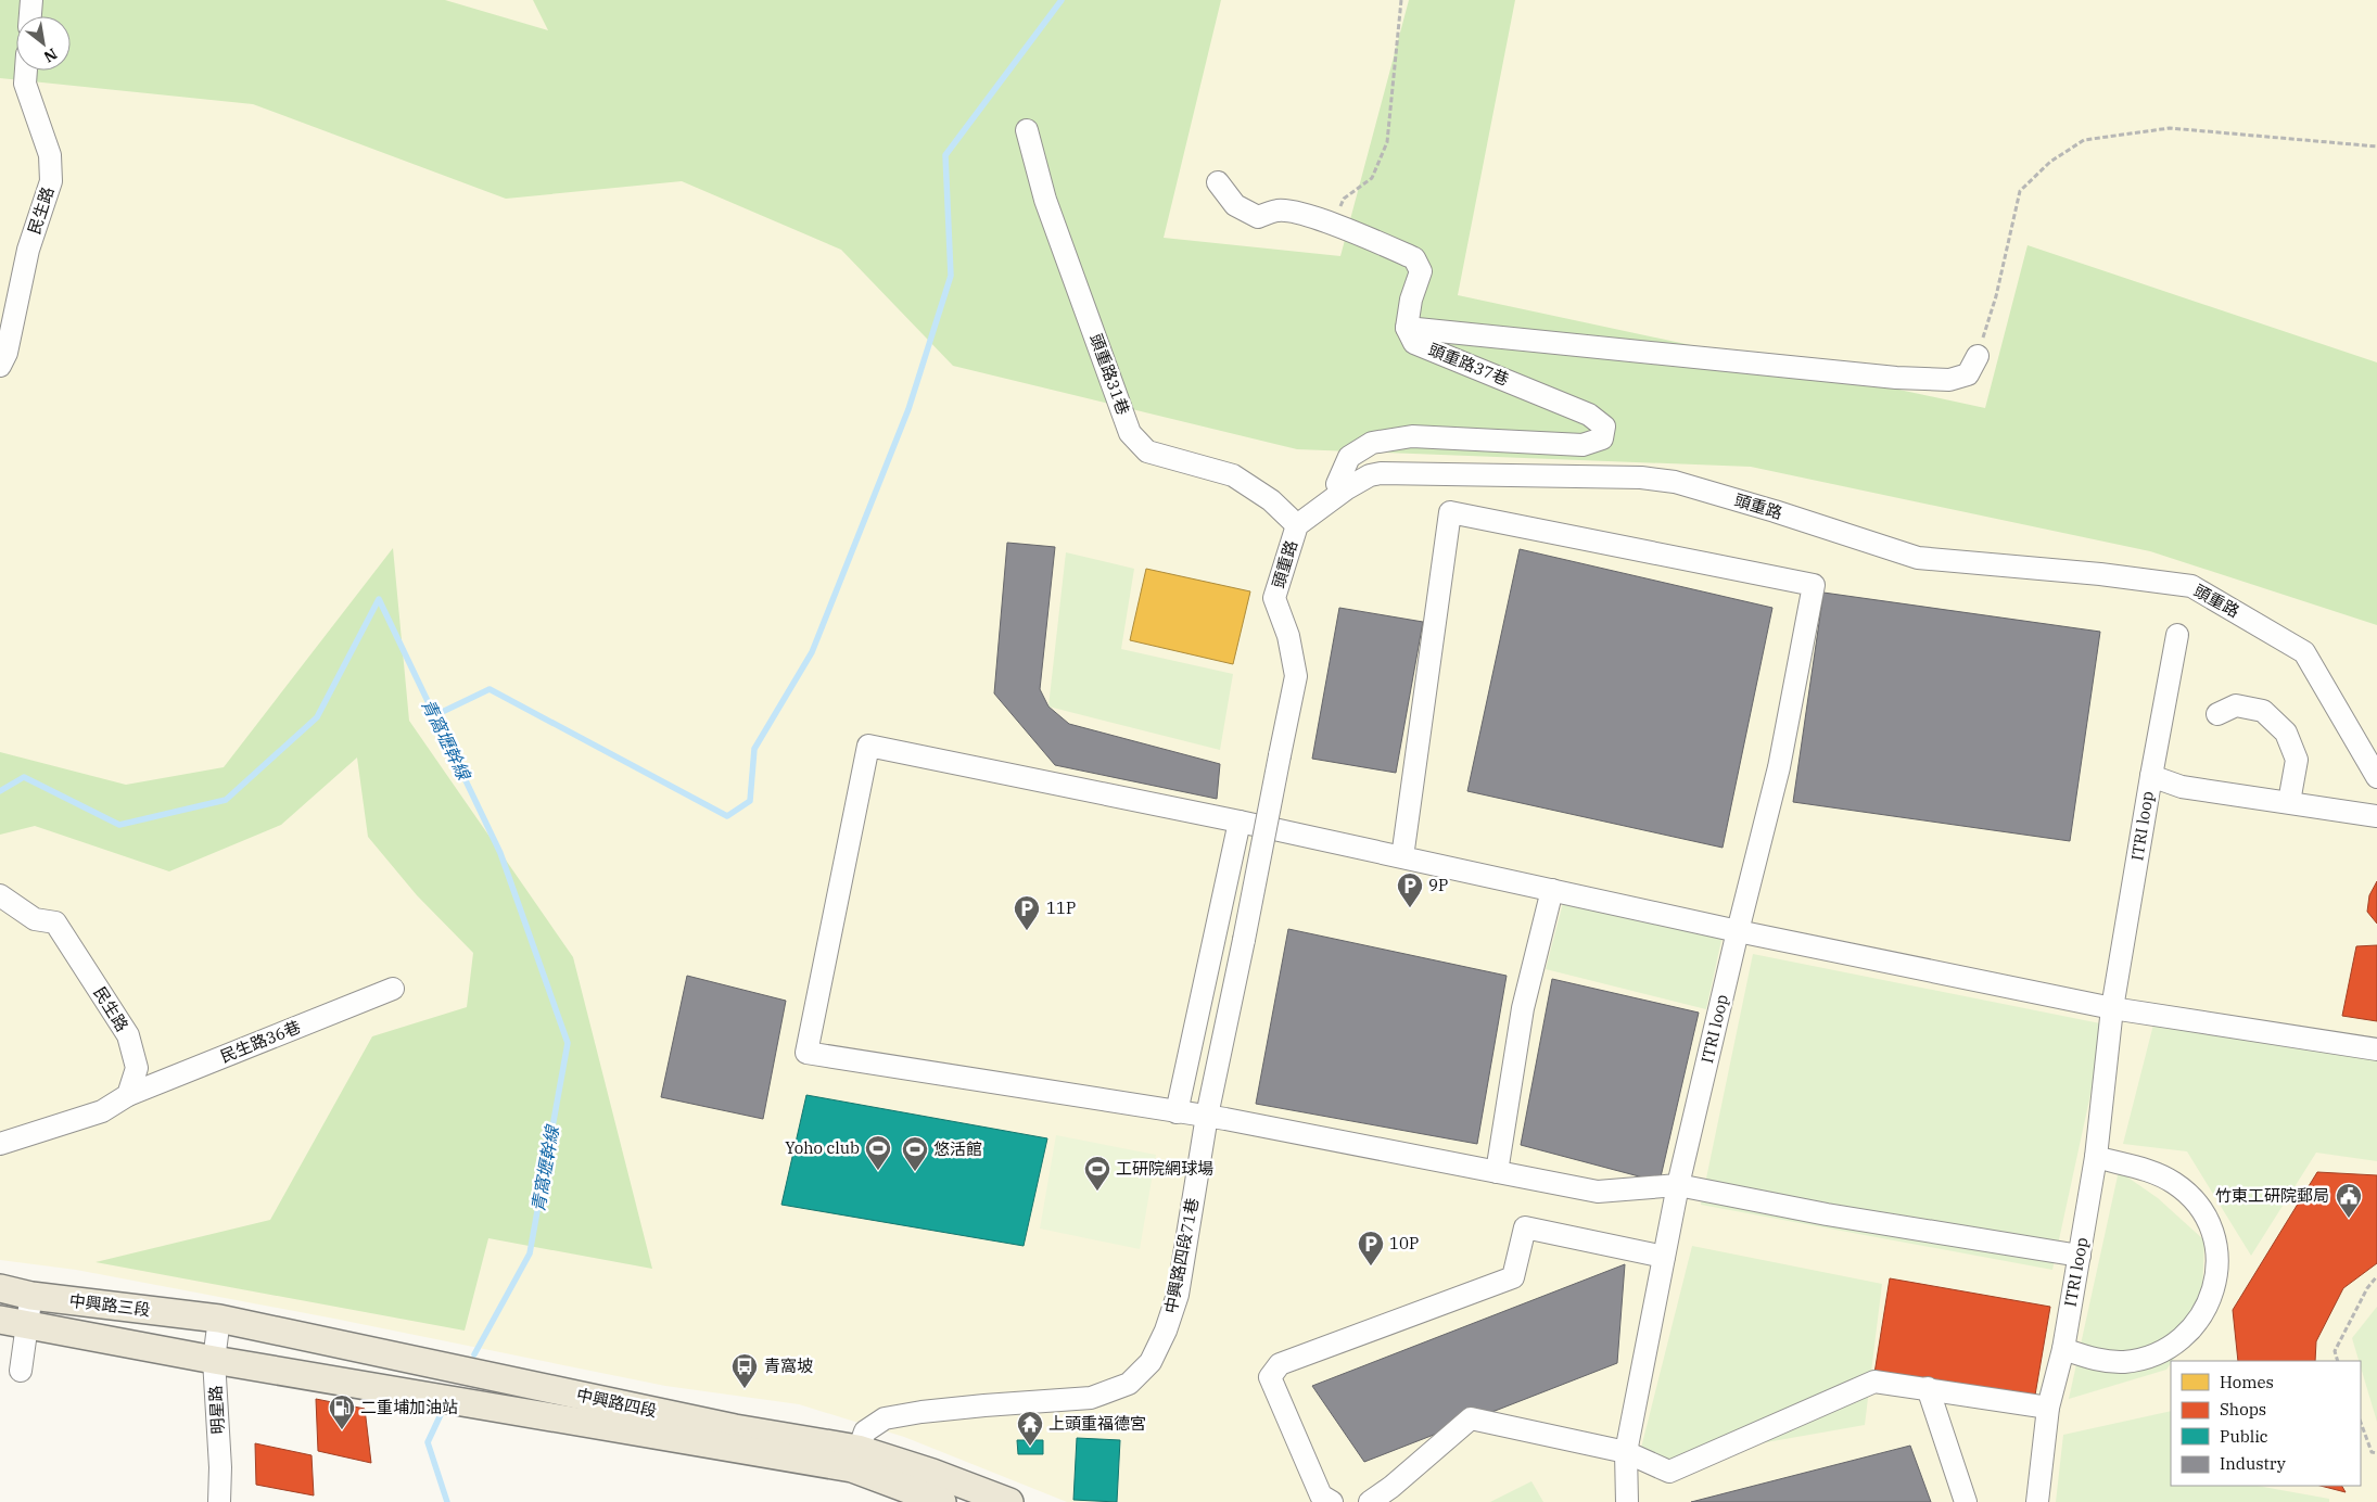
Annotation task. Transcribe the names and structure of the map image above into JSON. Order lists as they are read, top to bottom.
{
  "streets": {
    "main road": ["中興路三段", "中興路四段"],
    "street": [
      "民生路",
      "頭重路37巷",
      "頭重路31巷",
      "頭重路",
      "ITRI loop",
      "民生路36巷",
      "中興路四段71巷",
      "明星路"
    ]
  },
  "crossings": [
    ["民生路", "民生路36巷"],
    ["頭重路31巷", "頭重路"],
    ["頭重路", "中興路四段71巷"],
    ["中興路四段71巷", "中興路四段"],
    ["中興路三段", "中興路四段"],
    ["中興路三段", "明星路"],
    ["中興路四段", "明星路"]
  ],
  "water": ["青窩壢幹線"],
  "places": {
    "parking": ["9P", "11P", "10P"],
    "sports": ["Yoho club", "悠活館", "工研院網球場"],
    "public building": ["竹東工研院郵局"],
    "bus stop": ["青窩坡"],
    "fuel station": ["二重埔加油站"],
    "temple": ["上頭重福德宮"]
  },
  "legend": [
    "Homes",
    "Shops",
    "Public",
    "Industry"
  ],
  "north": "bottom right"
}
